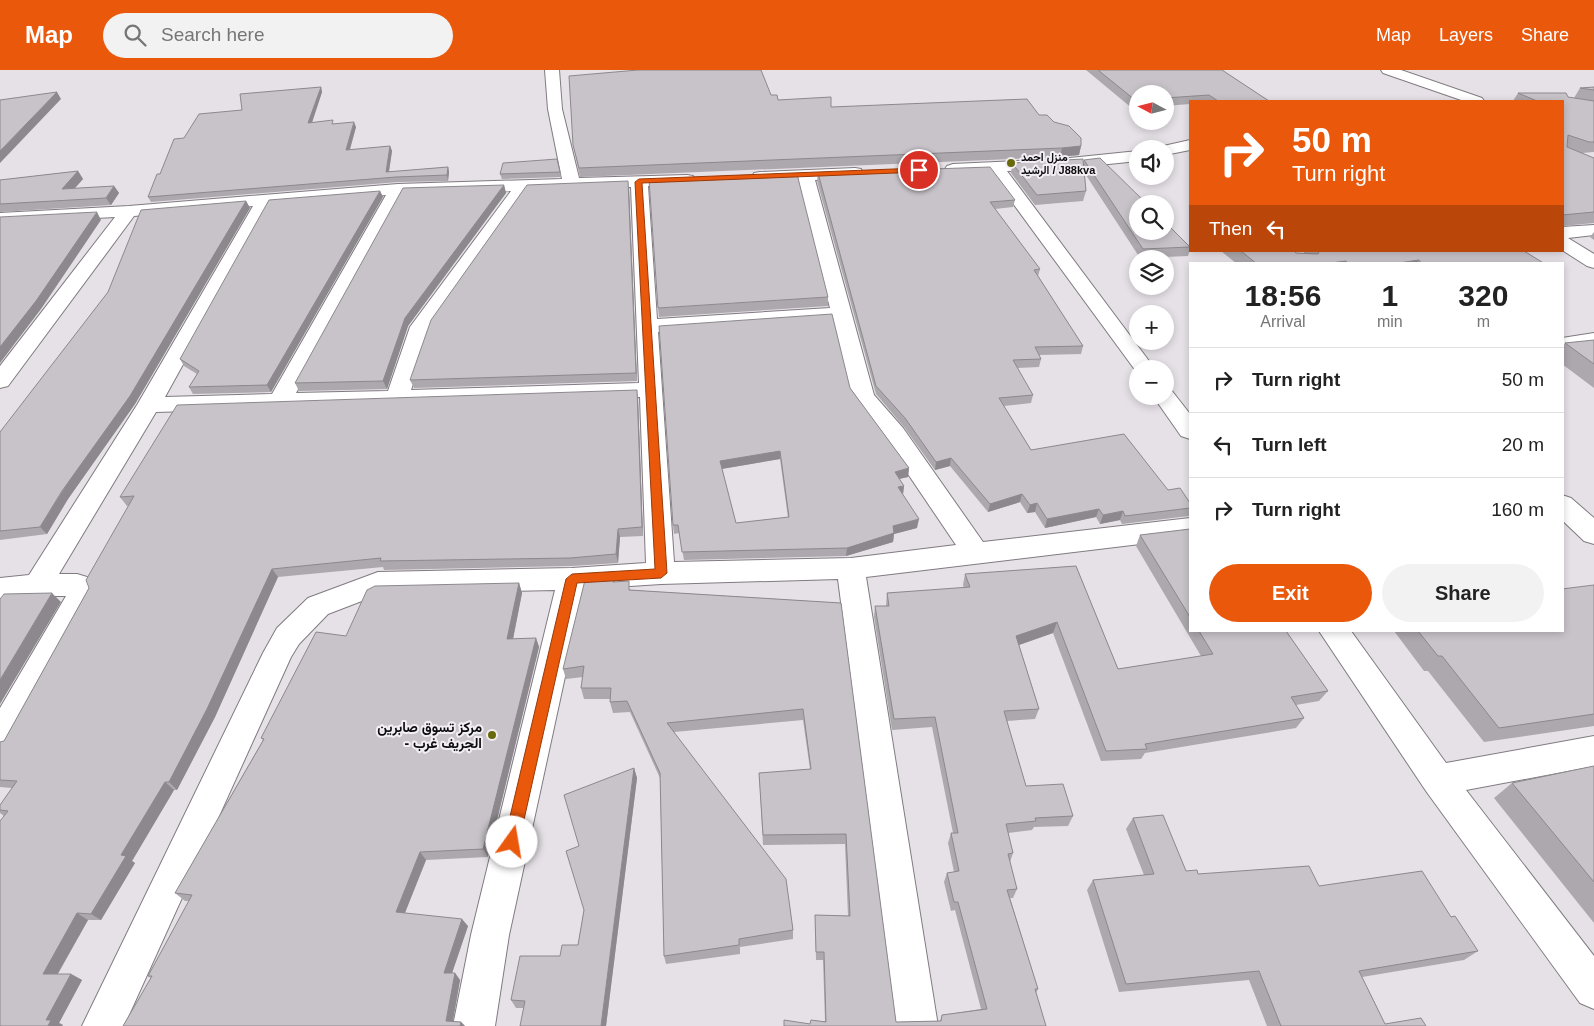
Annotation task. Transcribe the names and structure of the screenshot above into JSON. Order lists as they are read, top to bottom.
{
  "places": ["منزل احمد الرشيد / J88kva", "مركز تسوق صابرين - الجريف غرب"],
  "north": "left",
  "page": {
    "header": "Map",
    "search": "Search here",
    "nav": ["Map", "Layers", "Share"],
    "map_buttons": ["+", "−"],
    "turn": ["50 m", "Turn right"],
    "then": "Then",
    "eta": [
      "18:56",
      "Arrival",
      "1",
      "min",
      "320",
      "m"
    ],
    "list": [
      {
        "name": "Turn right",
        "value": "50 m"
      },
      {
        "name": "Turn left",
        "value": "20 m"
      },
      {
        "name": "Turn right",
        "value": "160 m"
      }
    ],
    "buttons": ["Exit", "Share"]
  }
}
